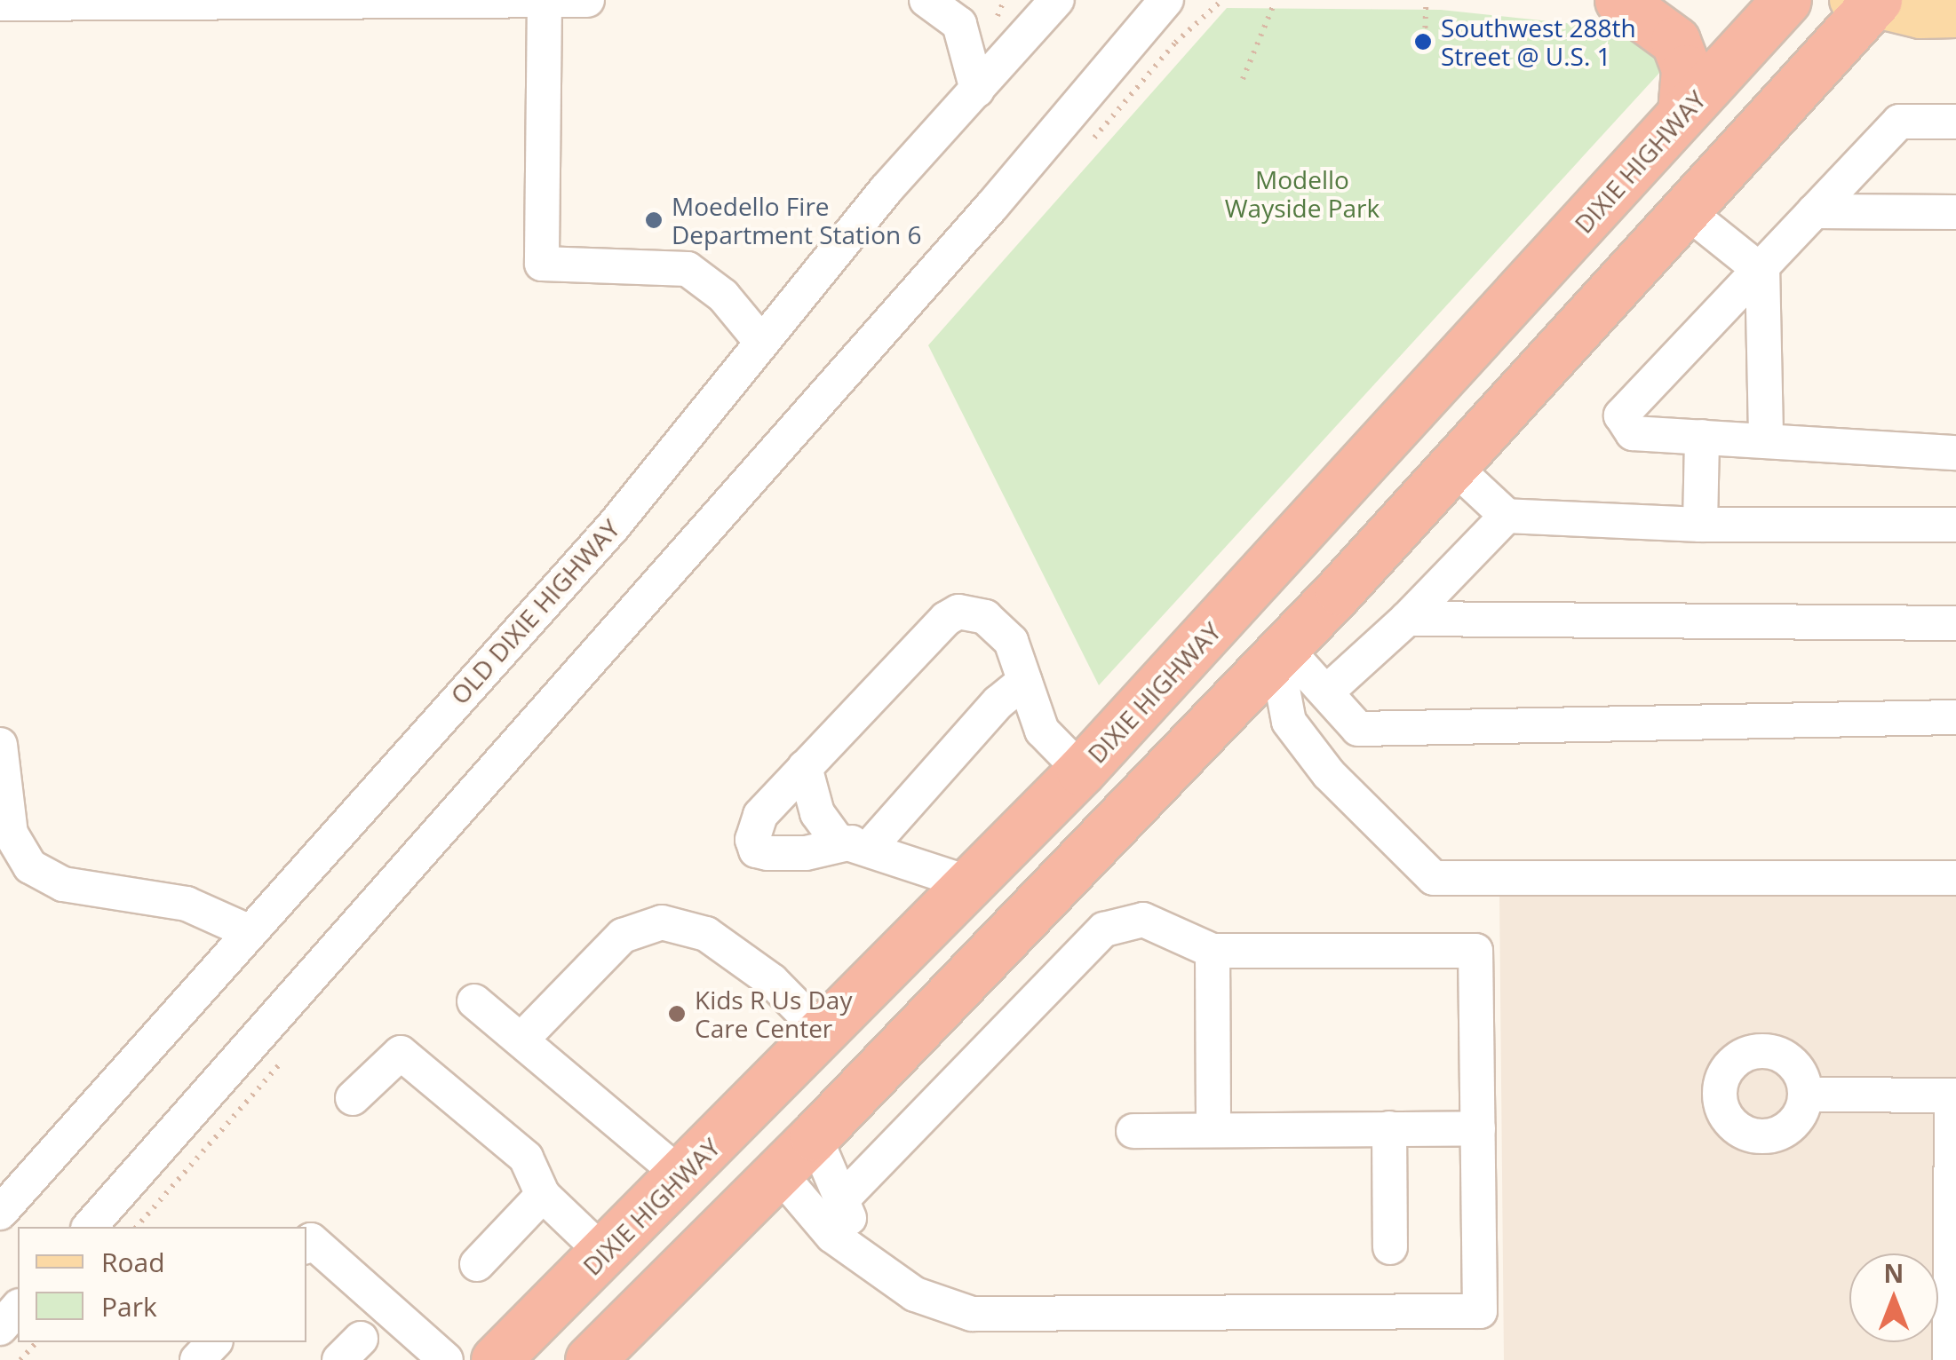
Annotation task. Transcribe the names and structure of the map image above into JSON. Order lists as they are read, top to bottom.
{
  "streets": {
    "highway": ["DIXIE HIGHWAY"],
    "street": ["OLD DIXIE HIGHWAY"]
  },
  "parks": ["Modello Wayside Park"],
  "places": ["Southwest 288th Street @ U.S. 1", "Moedello Fire Department Station 6", "Kids R Us Day Care Center"],
  "legend": ["Road", "Park"],
  "north": "top"
}
